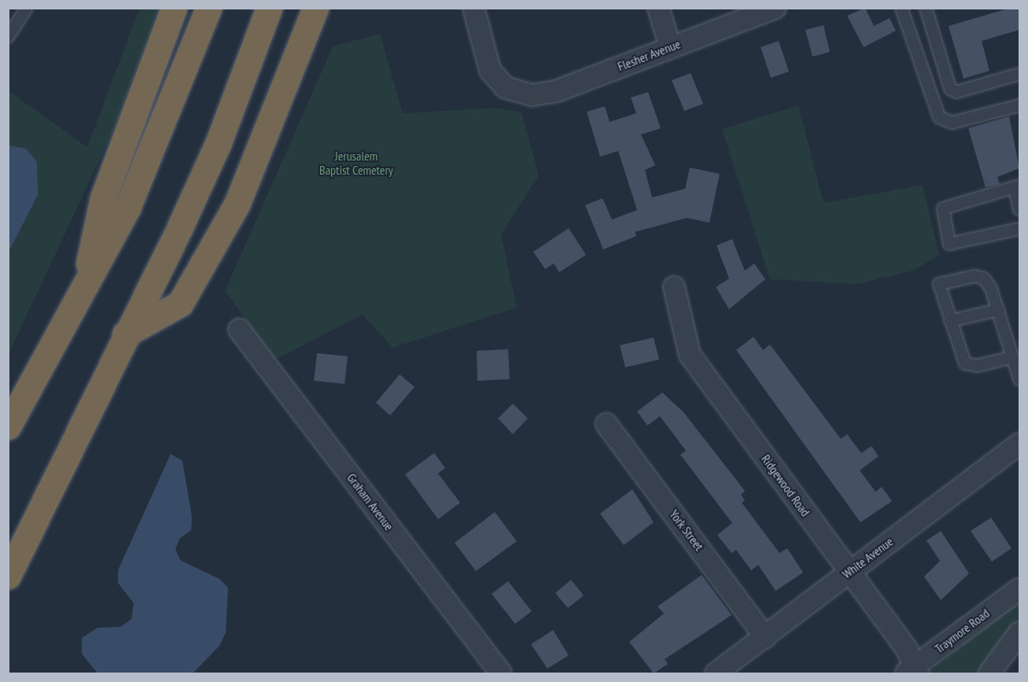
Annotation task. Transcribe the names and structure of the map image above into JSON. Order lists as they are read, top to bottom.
{
  "streets": {
    "street": [
      "Flesher Avenue",
      "Ridgewood Road",
      "Graham Avenue",
      "York Street",
      "White Avenue",
      "Traymore Road"
    ]
  },
  "crossings": [
    ["Ridgewood Road", "White Avenue"],
    ["Ridgewood Road", "Traymore Road"],
    ["York Street", "White Avenue"]
  ],
  "parks": ["Jerusalem Baptist Cemetery"]
}
